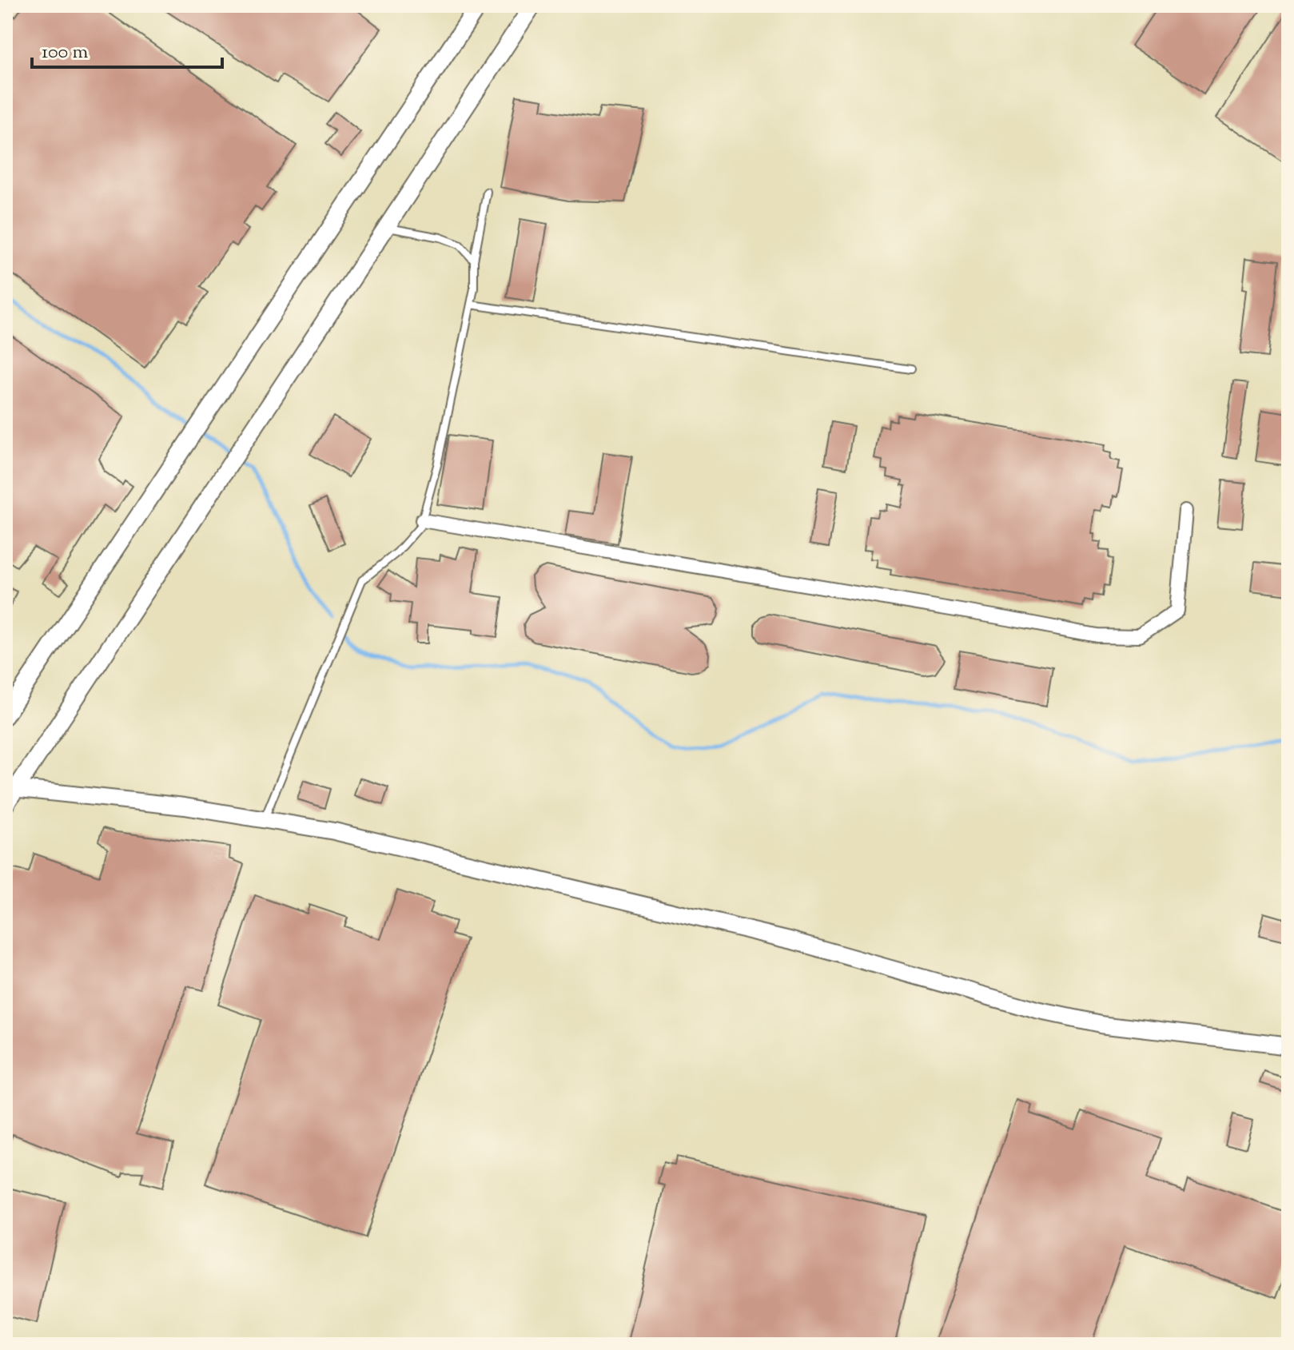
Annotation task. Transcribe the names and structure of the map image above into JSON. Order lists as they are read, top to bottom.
{
  "scale_bar": "100 m"
}
